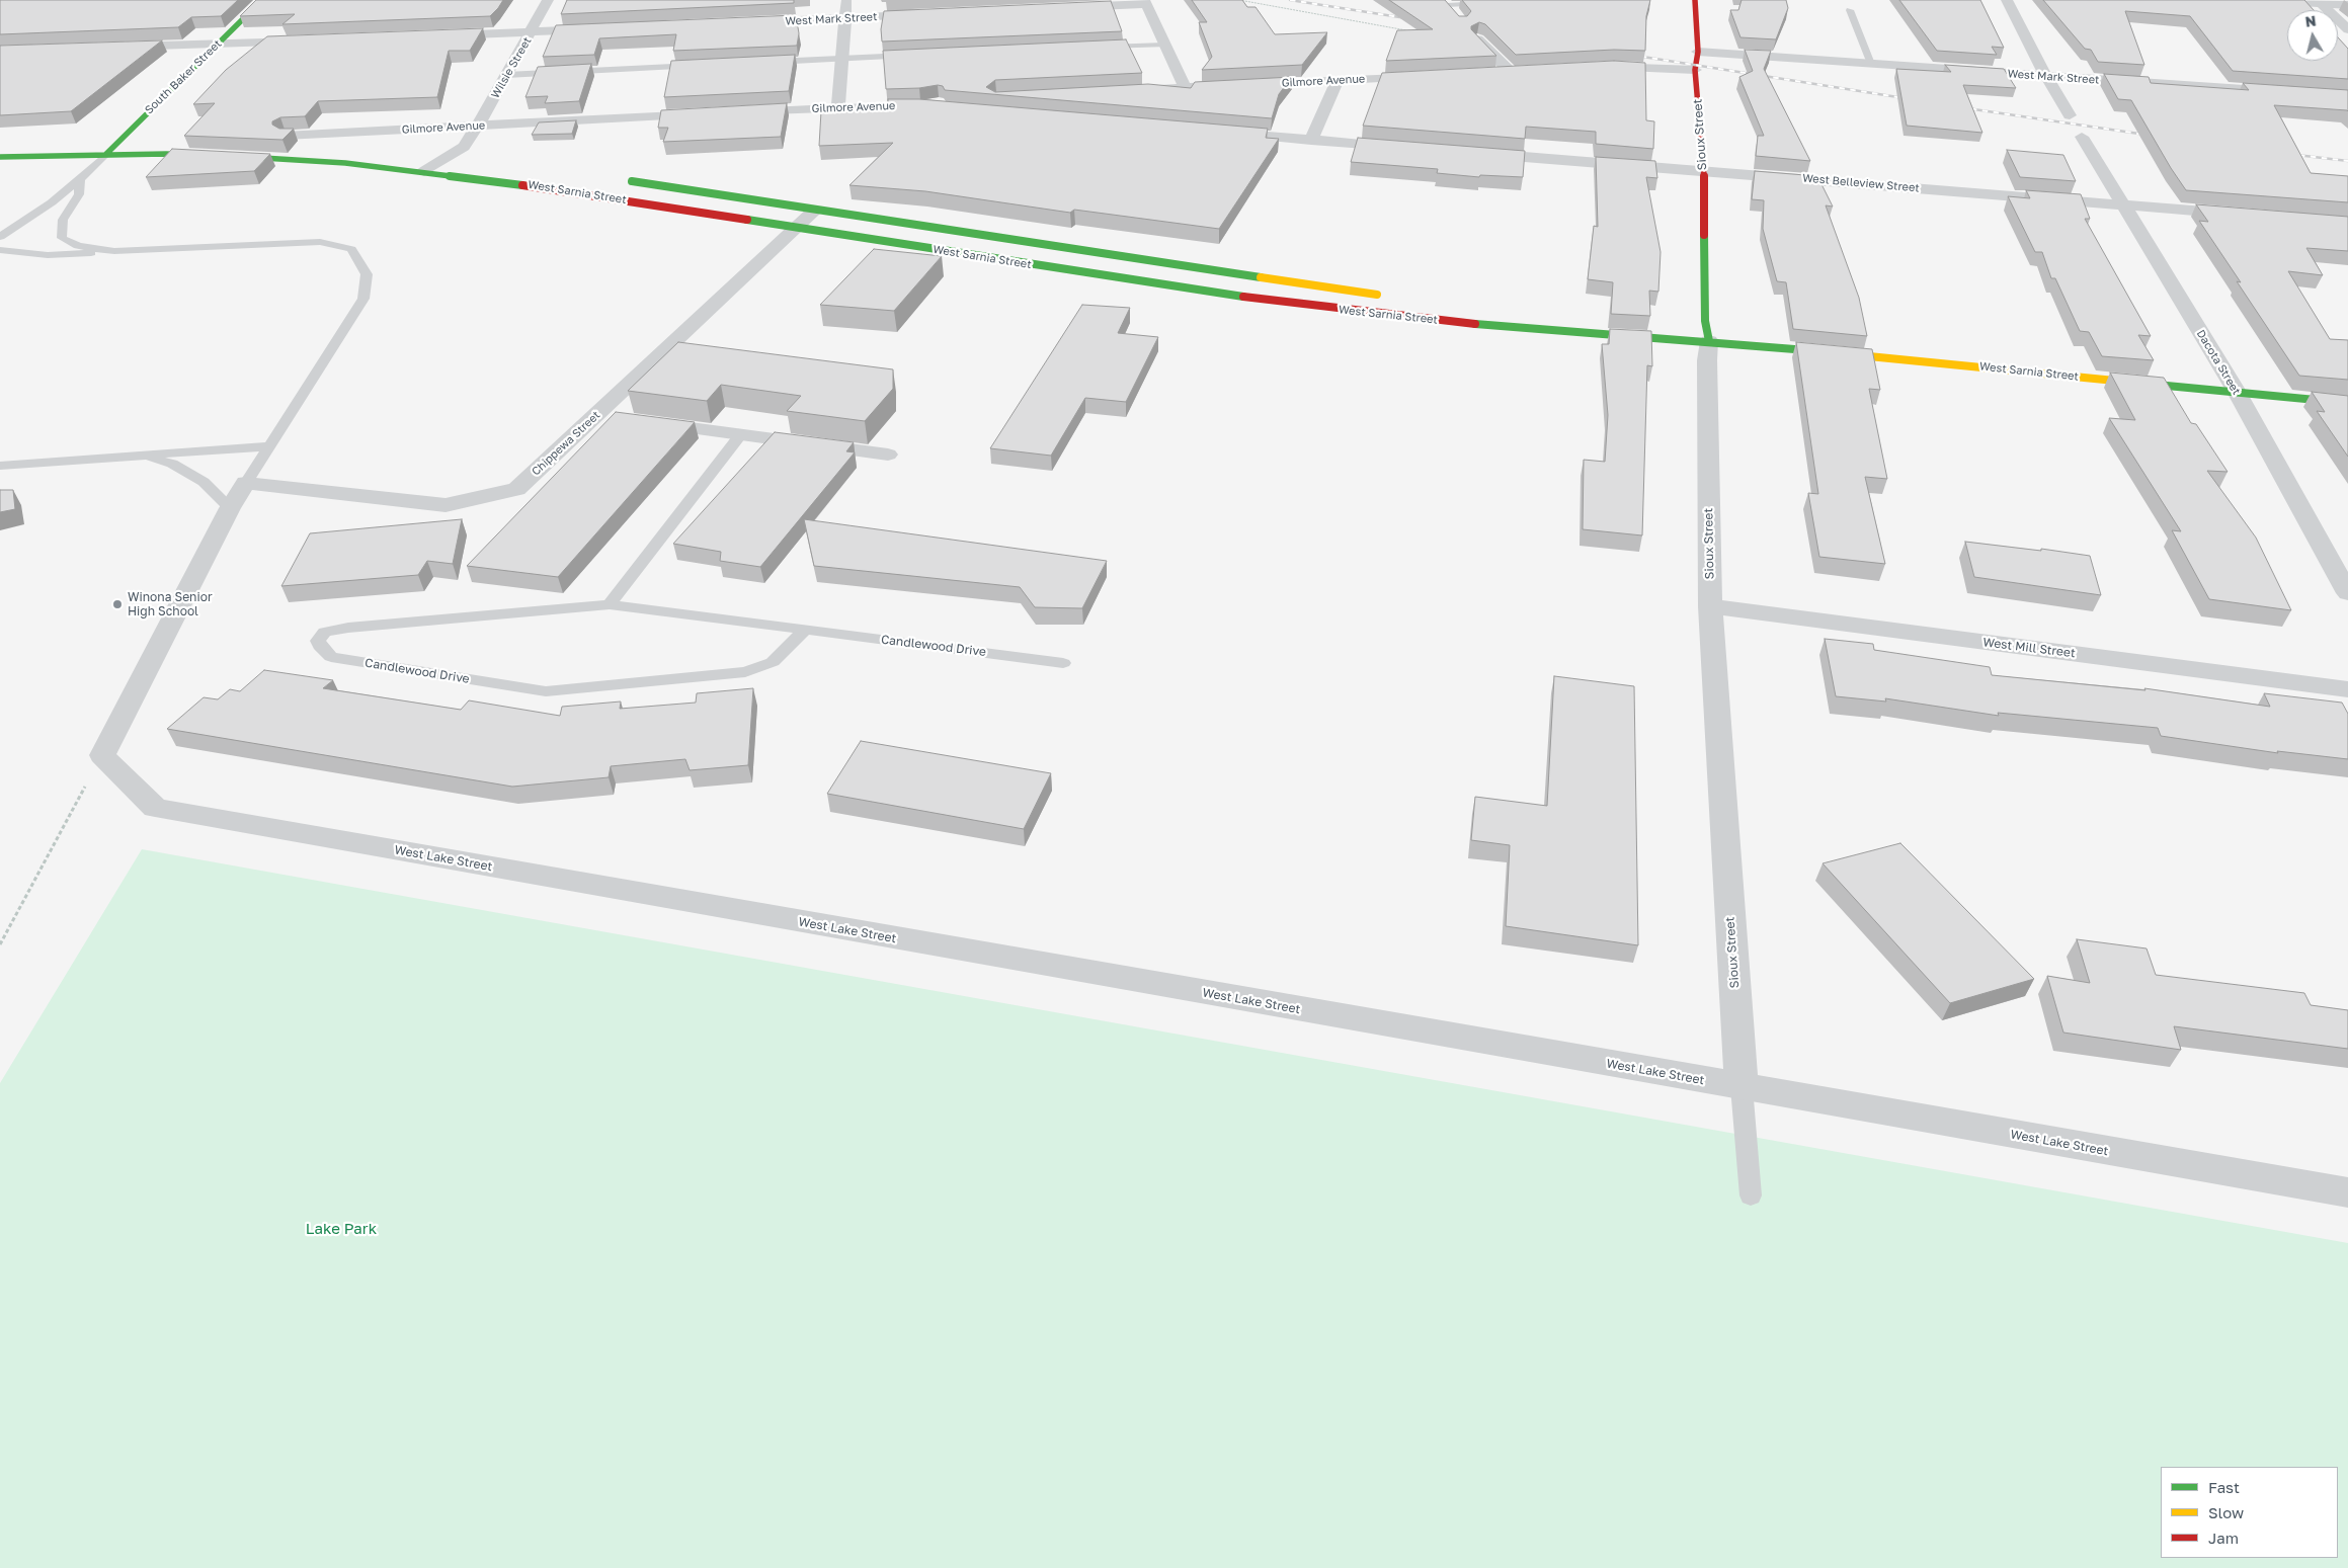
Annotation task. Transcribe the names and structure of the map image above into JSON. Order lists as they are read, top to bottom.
{
  "streets": {
    "street": [
      "West Mark Street",
      "Wilsie Street",
      "South Baker Street",
      "Gilmore Avenue",
      "Sioux Street",
      "West Belleview Street",
      "West Sarnia Street",
      "Dacota Street",
      "Chippewa Street",
      "West Mill Street",
      "West Lake Street"
    ],
    "lane": ["Candlewood Drive"]
  },
  "crossings": [
    ["West Mark Street", "Sioux Street"],
    ["Wilsie Street", "Gilmore Avenue"],
    ["Wilsie Street", "West Sarnia Street"],
    ["South Baker Street", "West Sarnia Street"],
    ["Sioux Street", "West Belleview Street"],
    ["Sioux Street", "West Sarnia Street"],
    ["Sioux Street", "West Mill Street"],
    ["Sioux Street", "West Lake Street"],
    ["West Belleview Street", "Dacota Street"],
    ["West Sarnia Street", "Dacota Street"],
    ["West Sarnia Street", "Chippewa Street"]
  ],
  "parks": ["Lake Park"],
  "places": ["Winona Senior High School"],
  "legend": ["Fast", "Slow", "Jam"],
  "north": "top"
}
